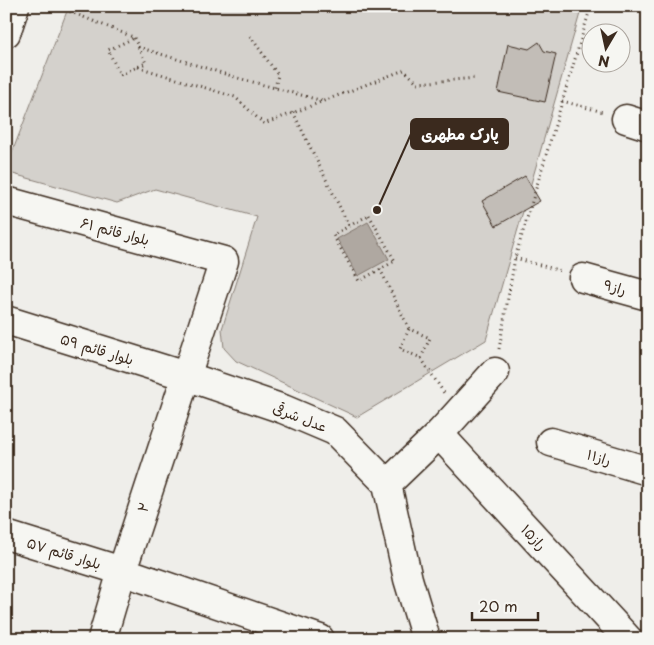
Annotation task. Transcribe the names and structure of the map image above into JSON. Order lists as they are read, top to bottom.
{
  "streets": {
    "street": [
      "بلوار قائم ۶۱",
      "راز۹",
      "بلوار قائم ۵۹",
      "عدل شرقی",
      "راز۱۱",
      "۲",
      "راز۱۵",
      "بلوار قائم ۵۷"
    ]
  },
  "crossings": [
    ["بلوار قائم ۶۱", "بلوار قائم ۵۹"],
    ["بلوار قائم ۶۱", "عدل شرقی"],
    ["بلوار قائم ۶۱", "۲"],
    ["بلوار قائم ۵۹", "عدل شرقی"],
    ["بلوار قائم ۵۹", "۲"],
    ["عدل شرقی", "۲"],
    ["۲", "بلوار قائم ۵۷"]
  ],
  "places": ["پارک مطهری"],
  "scale_bar": "20 m",
  "north": "bottom"
}
